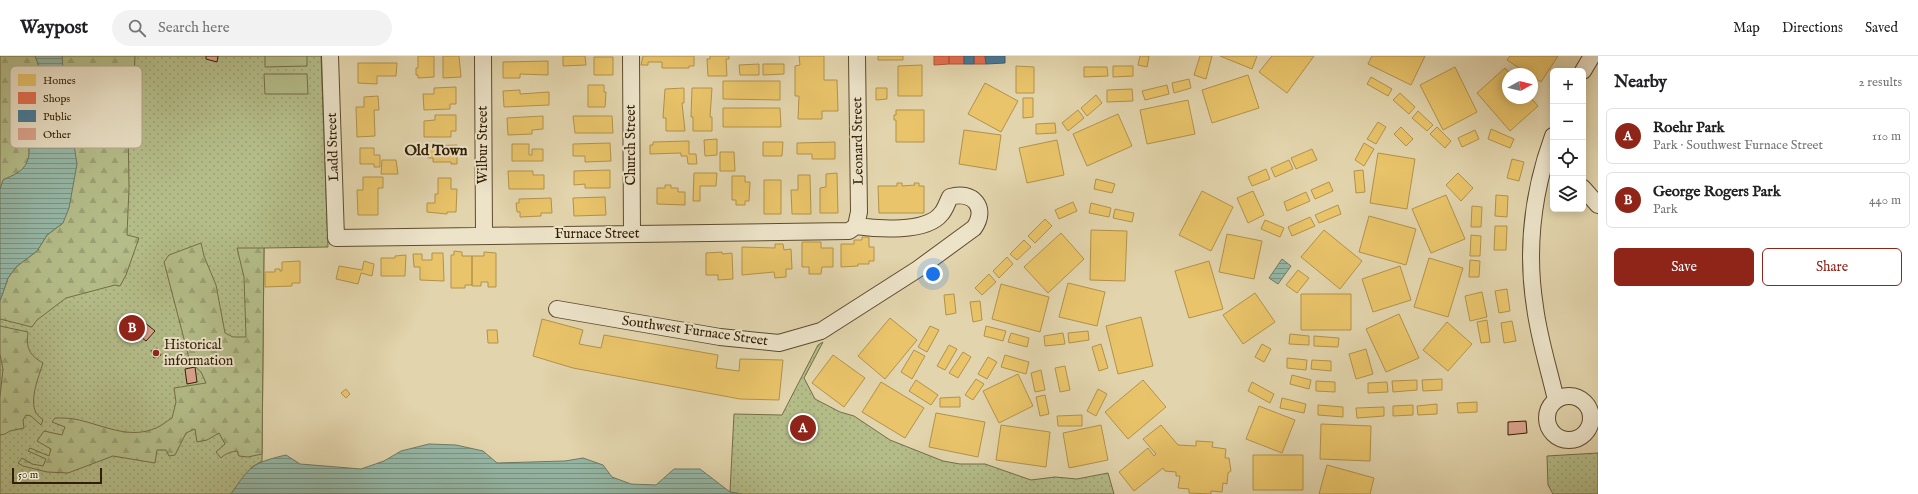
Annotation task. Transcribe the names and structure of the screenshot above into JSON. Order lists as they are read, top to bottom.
{
  "streets": {
    "street": [
      "Leonard Street",
      "Wilbur Street",
      "Church Street",
      "Ladd Street",
      "Furnace Street",
      "Southwest Furnace Street"
    ]
  },
  "crossings": [
    ["Leonard Street", "Furnace Street"],
    ["Leonard Street", "Southwest Furnace Street"],
    ["Wilbur Street", "Furnace Street"],
    ["Church Street", "Furnace Street"],
    ["Ladd Street", "Furnace Street"],
    ["Furnace Street", "Southwest Furnace Street"]
  ],
  "districts": ["Old Town"],
  "places": ["Historical information"],
  "legend": [
    "Homes",
    "Shops",
    "Public",
    "Other"
  ],
  "scale_bar": "50 m",
  "north": "right",
  "page": {
    "header": "Waypost",
    "search": "Search here",
    "nav": ["Map", "Directions", "Saved"],
    "heading": ["Nearby", "2 results"],
    "map_buttons": ["+", "−"],
    "list": [
      {
        "mark": "A",
        "name": "Roehr Park",
        "note": "Park · Southwest Furnace Street",
        "value": "110 m"
      },
      {
        "mark": "B",
        "name": "George Rogers Park",
        "note": "Park",
        "value": "440 m"
      }
    ],
    "buttons": ["Save", "Share"],
    "pins": ["B", "A"],
    "scale": "50 m"
  }
}
